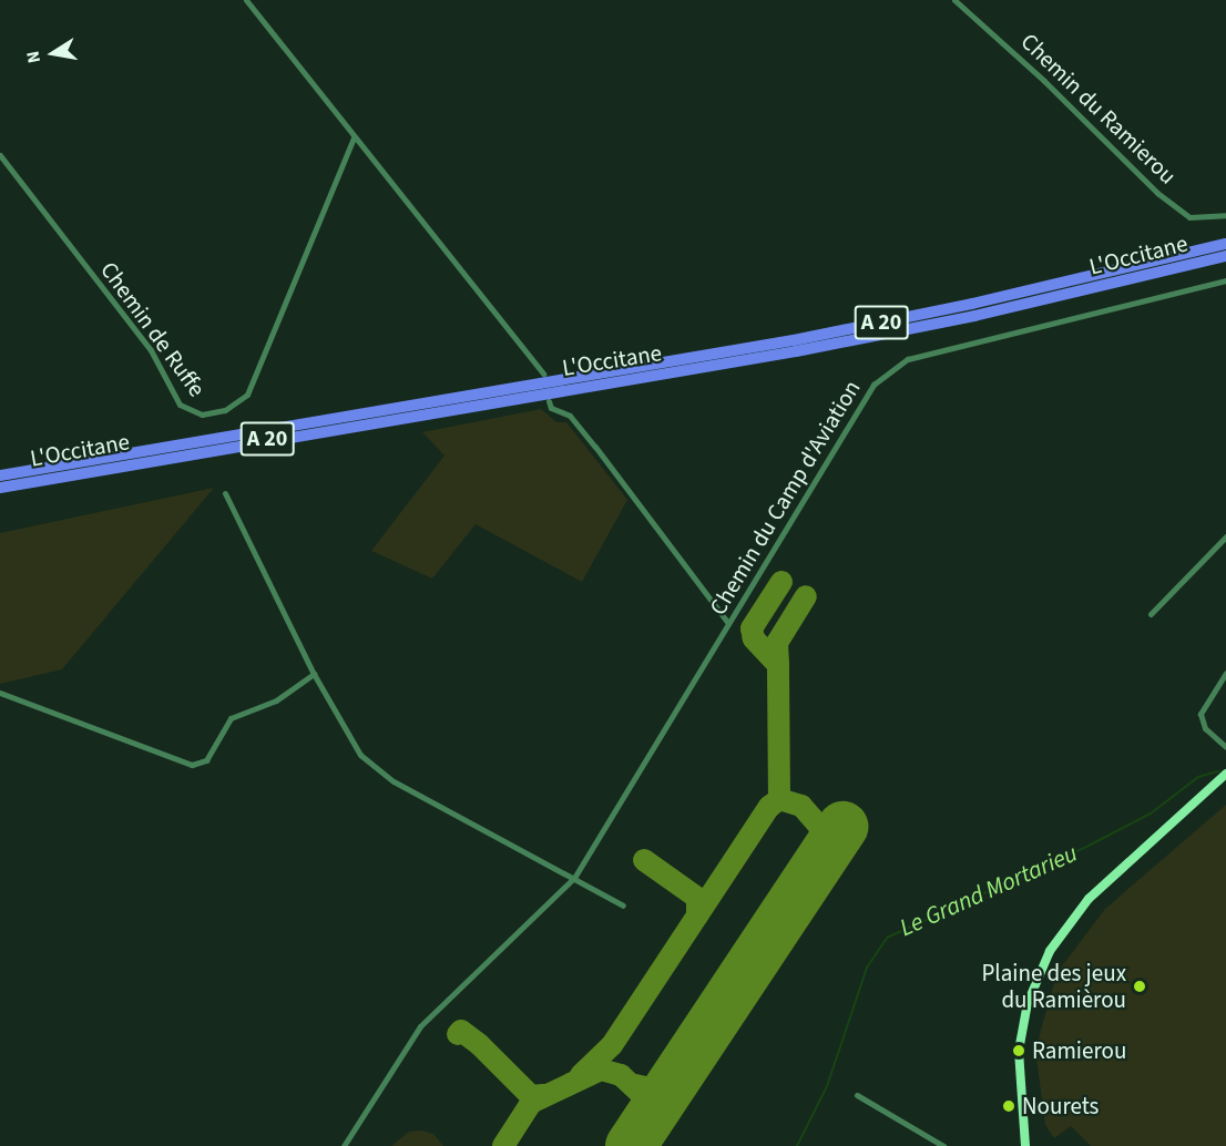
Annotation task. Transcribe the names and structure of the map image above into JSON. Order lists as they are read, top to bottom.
{
  "streets": {
    "highway": ["L'Occitane", "A 20"],
    "street": ["Chemin du Ramierou", "Chemin de Ruffe", "Chemin du Camp d'Aviation"]
  },
  "water": ["Le Grand Mortarieu"],
  "places": ["Plaine des jeux du Ramièrou", "Ramierou", "Nourets"],
  "north": "left"
}
